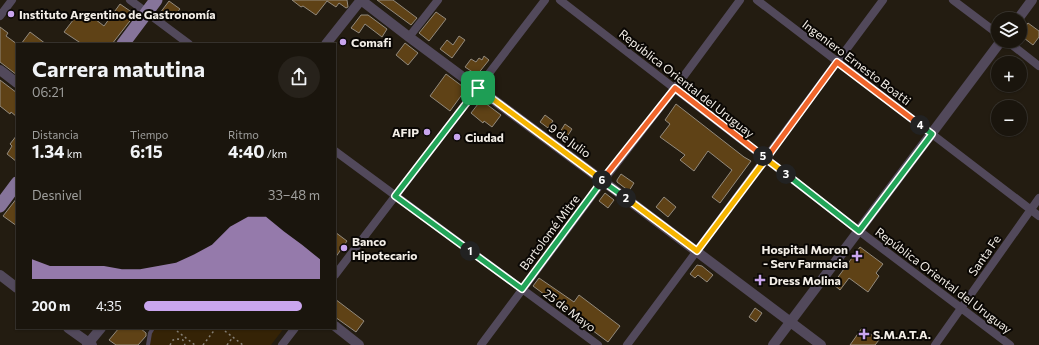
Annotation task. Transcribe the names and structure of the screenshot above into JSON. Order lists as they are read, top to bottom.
{
  "streets": {
    "street": [
      "Ingeniero Ernesto Boatti",
      "República Oriental del Uruguay",
      "9 de Julio",
      "Bartolomé Mitre",
      "Santa Fe",
      "25 de Mayo"
    ]
  },
  "crossings": [
    ["Ingeniero Ernesto Boatti", "Santa Fe"],
    ["República Oriental del Uruguay", "Bartolomé Mitre"],
    ["República Oriental del Uruguay", "Santa Fe"],
    ["9 de Julio", "Bartolomé Mitre"],
    ["Bartolomé Mitre", "25 de Mayo"]
  ],
  "places": {
    "other": [
      "Instituto Argentino de Gastronomía",
      "Comafi",
      "AFIP",
      "Ciudad",
      "Banco Hipotecario"
    ],
    "health": ["Hospital Moron - Serv Farmacia", "Dress Molina", "S.M.A.T.A."]
  },
  "page": {
    "map_buttons": ["+", "−"],
    "heading": ["Carrera matutina", "06:21"],
    "stats": [
      ["Distancia", "1.34 km"],
      ["Tiempo", "6:15"],
      ["Ritmo", "4:40 /km"]
    ],
    "pins": [
      "4",
      "5",
      "3",
      "6",
      "2",
      "1"
    ],
    "chart": ["Desnivel", "33–48 m"],
    "list": [
      {
        "name": "200 m",
        "note": "4:35"
      }
    ]
  }
}
